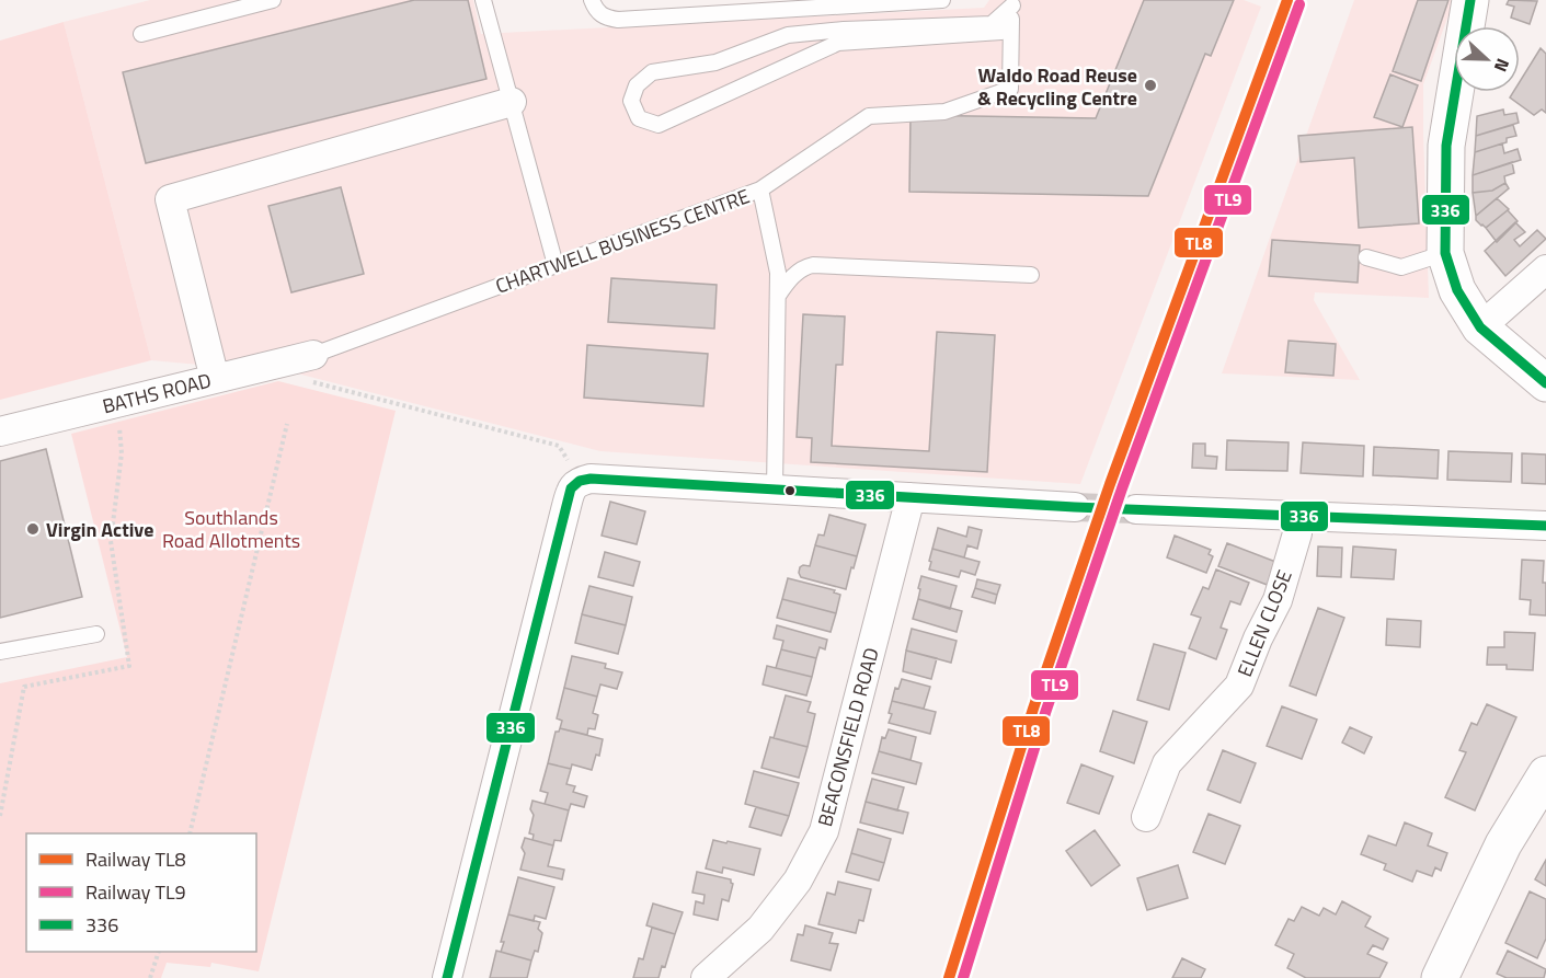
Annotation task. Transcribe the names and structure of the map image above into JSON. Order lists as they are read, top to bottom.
{
  "streets": {
    "street": ["BATHS ROAD", "ELLEN CLOSE", "BEACONSFIELD ROAD"],
    "lane": ["CHARTWELL BUSINESS CENTRE"]
  },
  "crossings": [
    ["CHARTWELL BUSINESS CENTRE", "BATHS ROAD"]
  ],
  "parks": ["Southlands Road Allotments"],
  "places": ["Waldo Road Reuse & Recycling Centre", "Virgin Active"],
  "lines": ["rail line TL8", "transit line 336", "rail line TL9"],
  "legend": ["Railway TL8", "Railway TL9", "336"],
  "north": "right"
}
